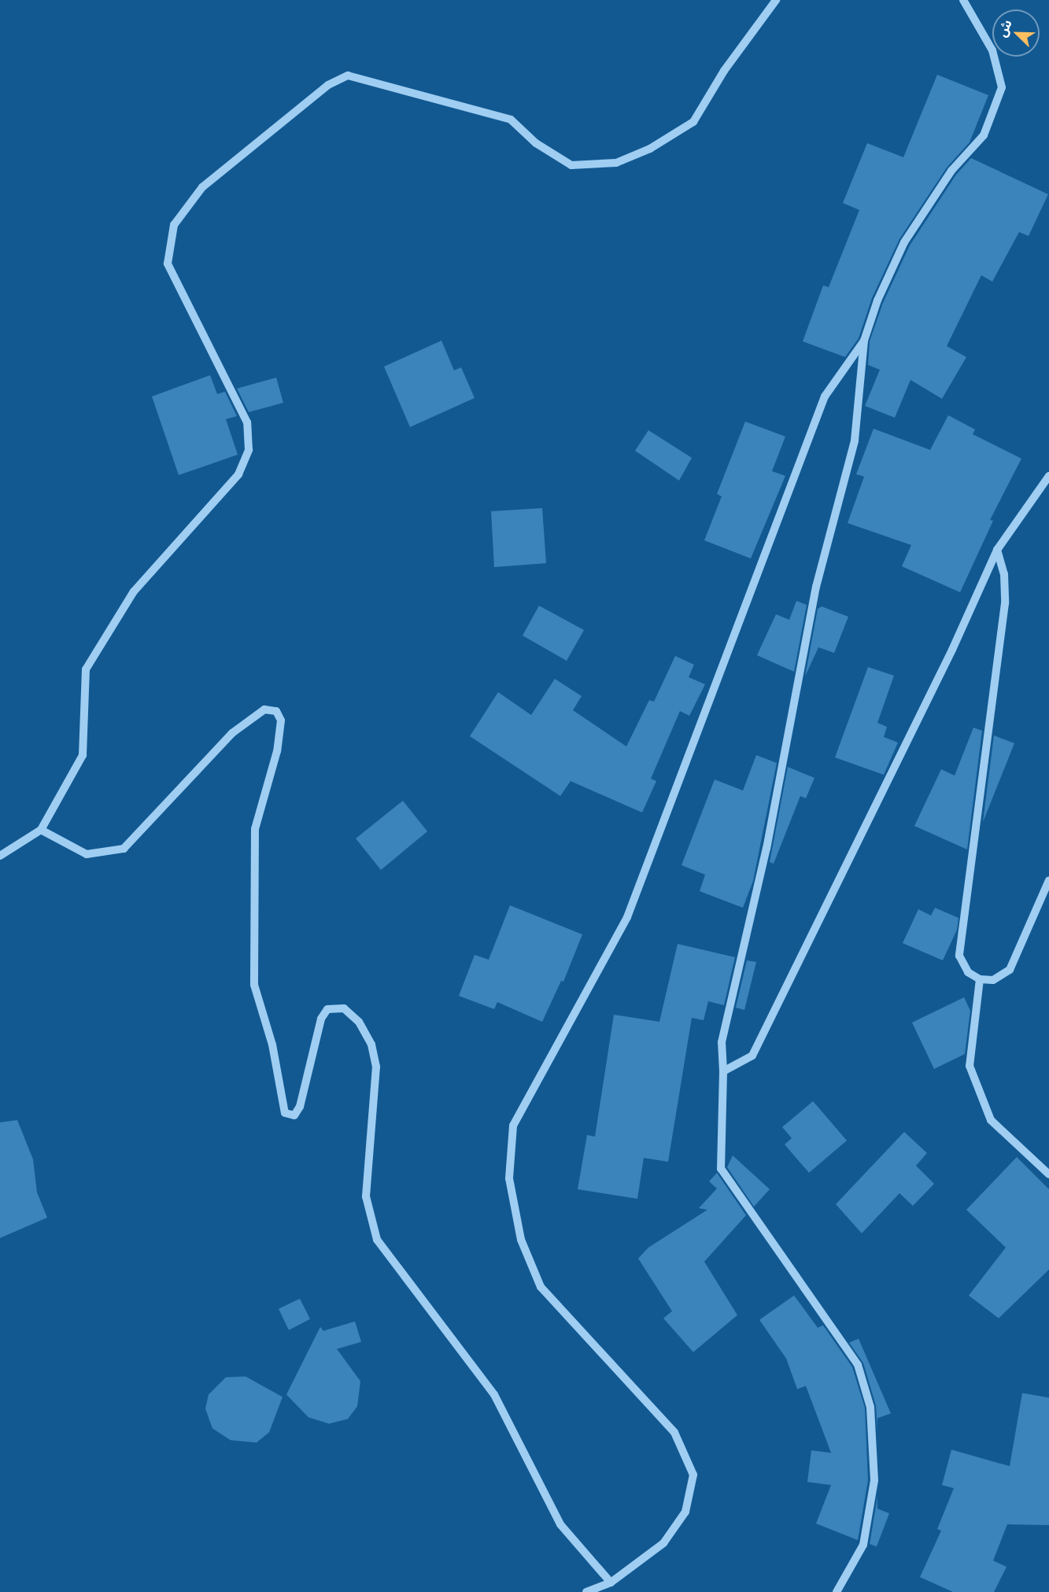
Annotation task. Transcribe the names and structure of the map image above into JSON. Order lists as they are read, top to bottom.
{
  "north": "top left"
}
